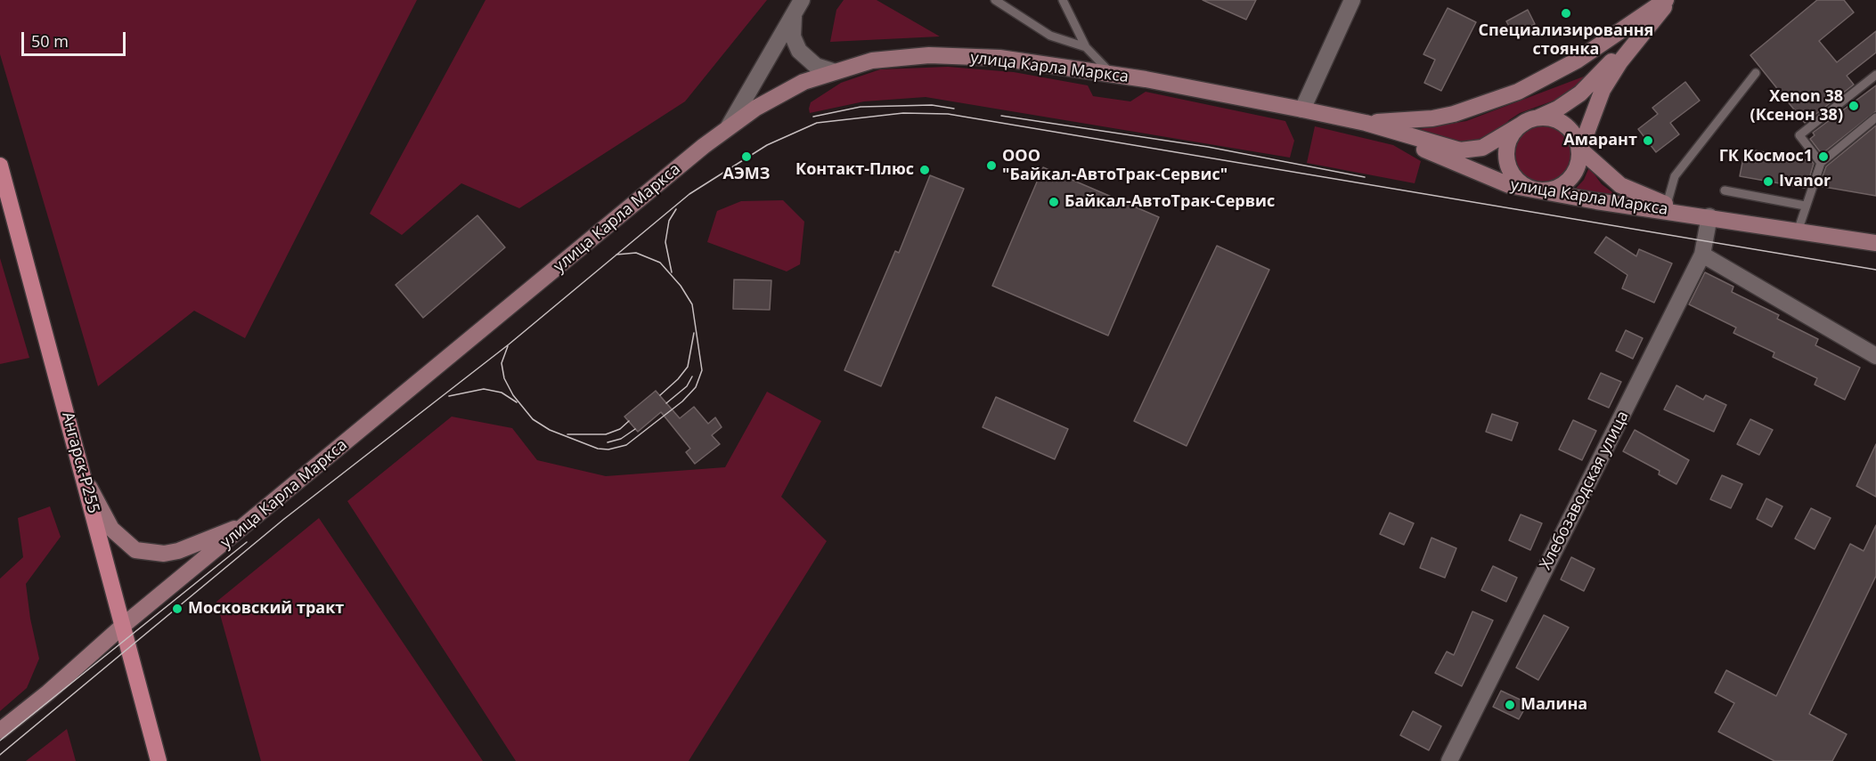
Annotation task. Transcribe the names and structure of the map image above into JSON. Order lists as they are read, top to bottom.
{
  "streets": {
    "main road": ["Ангарск-Р255"],
    "street": ["улица Карла Маркса", "Хлебозаводская улица"]
  },
  "crossings": [
    ["улица Карла Маркса", "Ангарск-Р255"],
    ["улица Карла Маркса", "Хлебозаводская улица"]
  ],
  "places": [
    "Специализировання стоянка",
    "Xenon 38 (Ксенон 38)",
    "Амарант",
    "АЭМЗ",
    "ГК Космос1",
    "ООО \"Байкал-АвтоТрак-Сервис\"",
    "Контакт-Плюс",
    "Ivanor",
    "Байкал-АвтоТрак-Сервис",
    "Московский тракт",
    "Малина"
  ],
  "scale_bar": "50 m"
}
